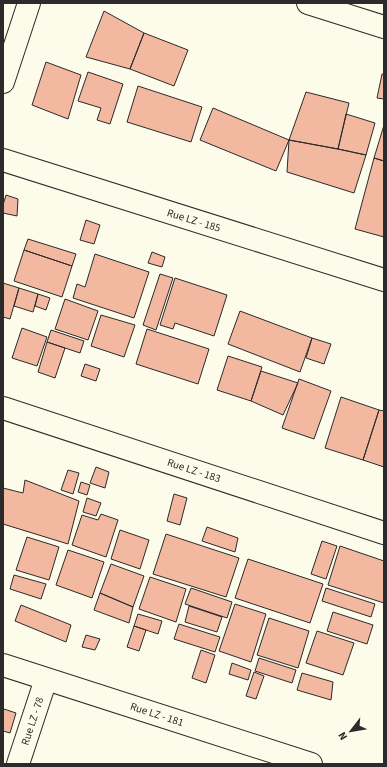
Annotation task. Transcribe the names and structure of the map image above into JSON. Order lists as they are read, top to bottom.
{
  "streets": {
    "street": [
      "Rue LZ - 185",
      "Rue LZ - 183",
      "Rue LZ - 181",
      "Rue LZ - 78"
    ]
  },
  "crossings": [
    ["Rue LZ - 181", "Rue LZ - 78"]
  ],
  "north": "bottom left"
}
